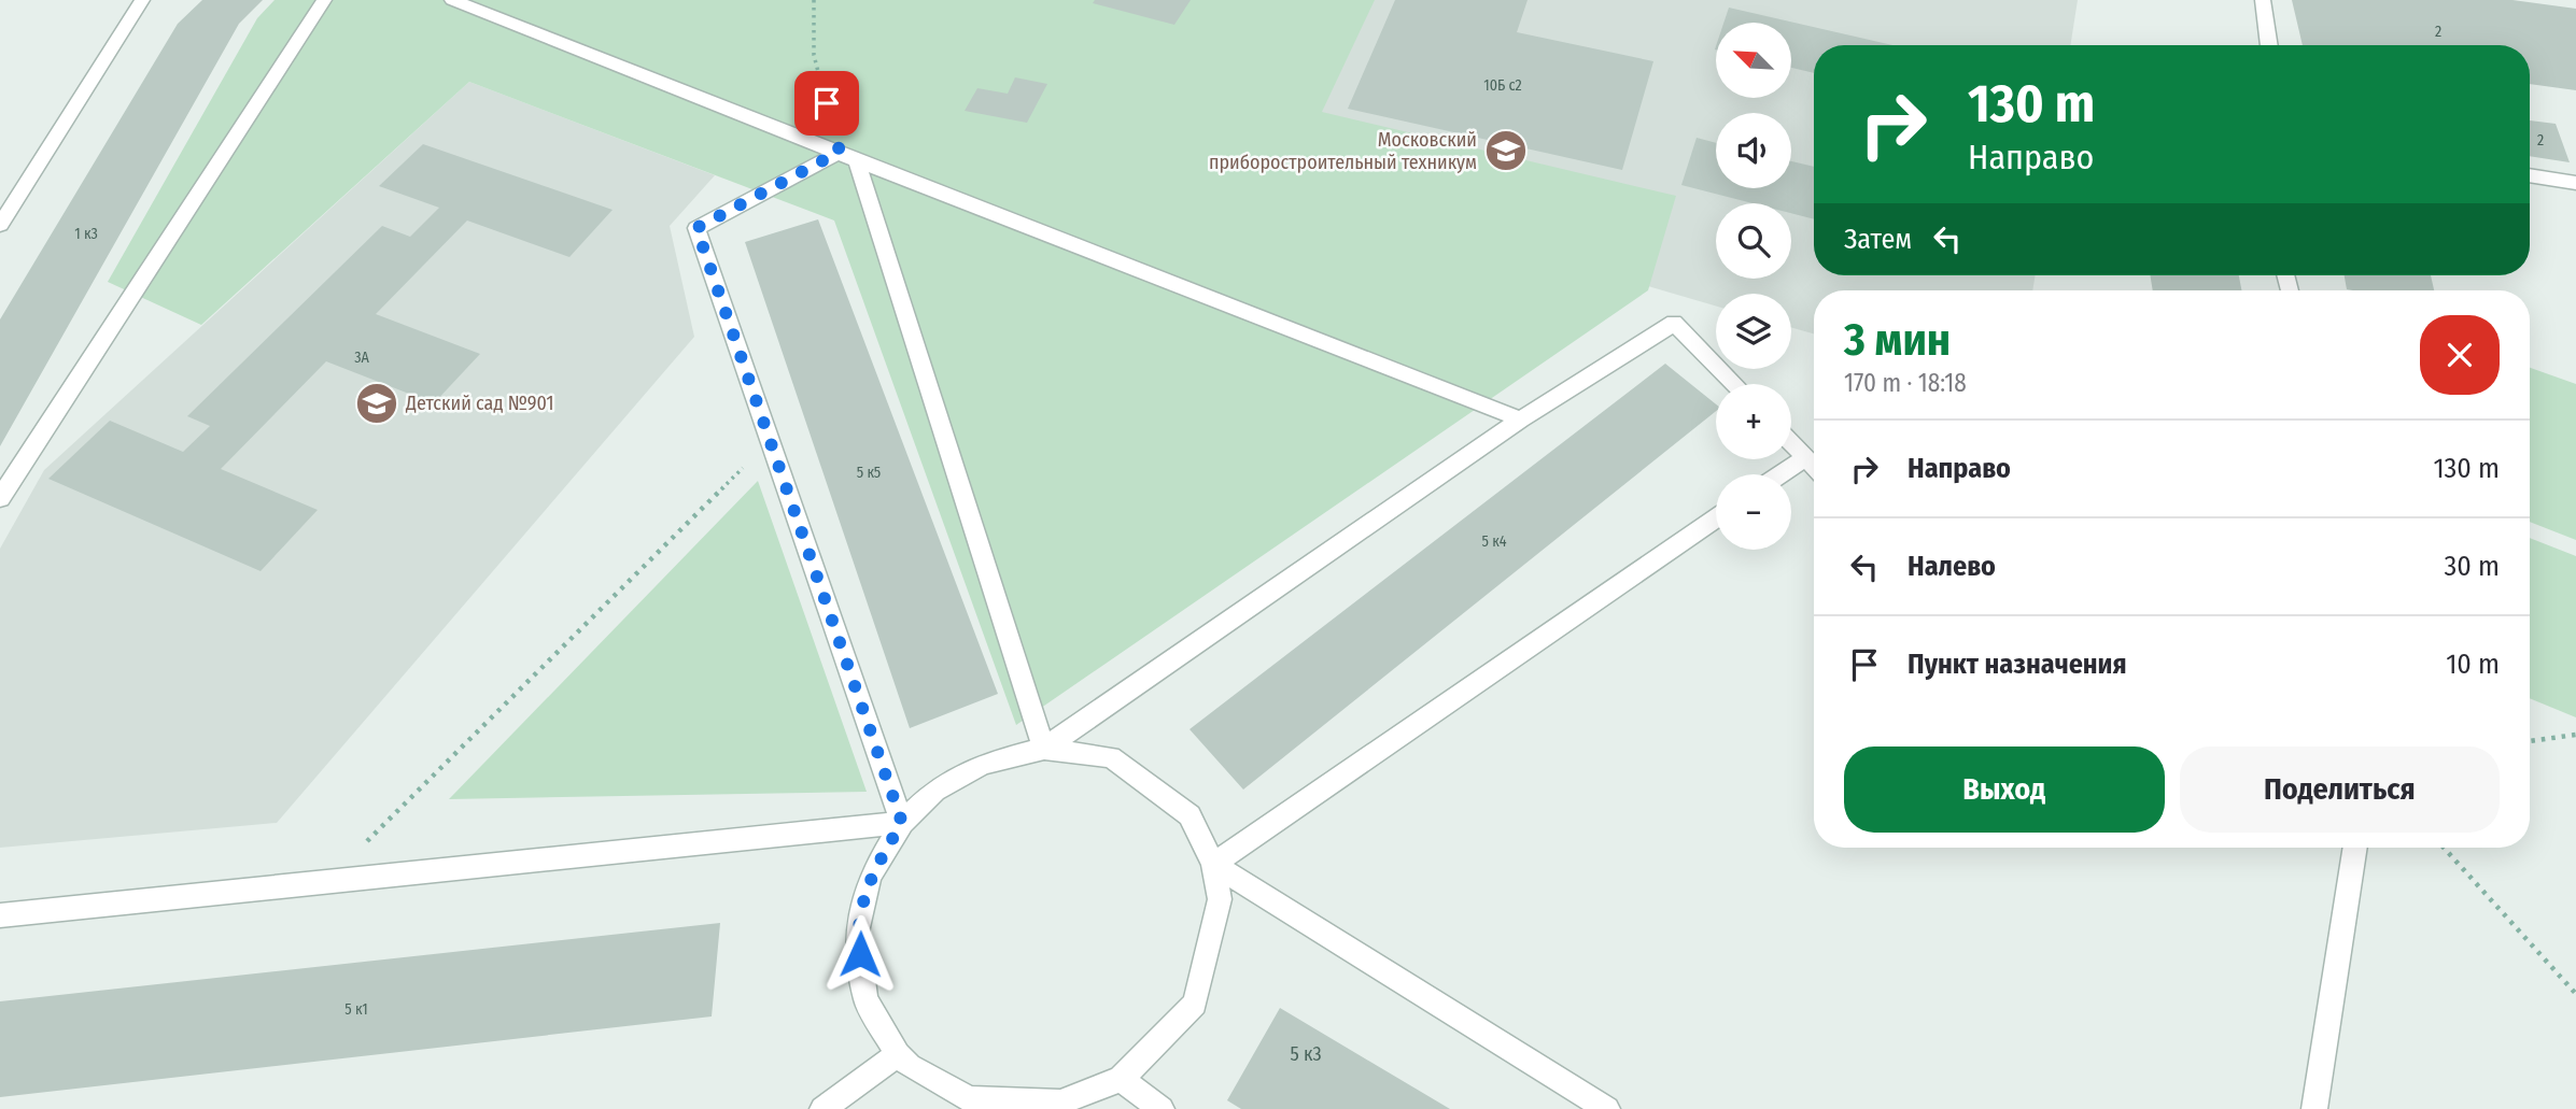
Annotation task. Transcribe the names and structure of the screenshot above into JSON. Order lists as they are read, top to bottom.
{
  "places": {
    "school or university": ["Московский приборостроительный техникум", "Детский сад №901"]
  },
  "house_numbers": [
    "2",
    "10Б с2",
    "2",
    "1 к3",
    "3А",
    "5 к5",
    "5 к4",
    "5 к1",
    "5 к3"
  ],
  "north": "top left",
  "page": {
    "map_buttons": ["+", "−"],
    "turn": ["130 m", "Направо"],
    "then": "Затем",
    "heading": ["3 мин", "170 m · 18:18"],
    "list": [
      {
        "name": "Направо",
        "value": "130 m"
      },
      {
        "name": "Налево",
        "value": "30 m"
      },
      {
        "name": "Пункт назначения",
        "value": "10 m"
      }
    ],
    "buttons": ["Выход", "Поделиться"]
  }
}
